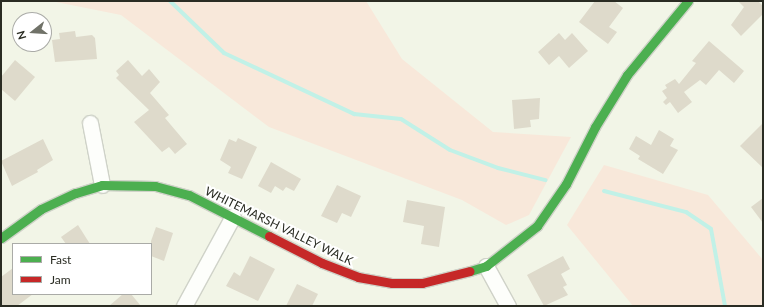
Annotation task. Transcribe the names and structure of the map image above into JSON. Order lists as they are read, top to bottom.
{
  "streets": {
    "street": ["WHITEMARSH VALLEY WALK"]
  },
  "legend": ["Fast", "Jam"],
  "north": "left"
}
